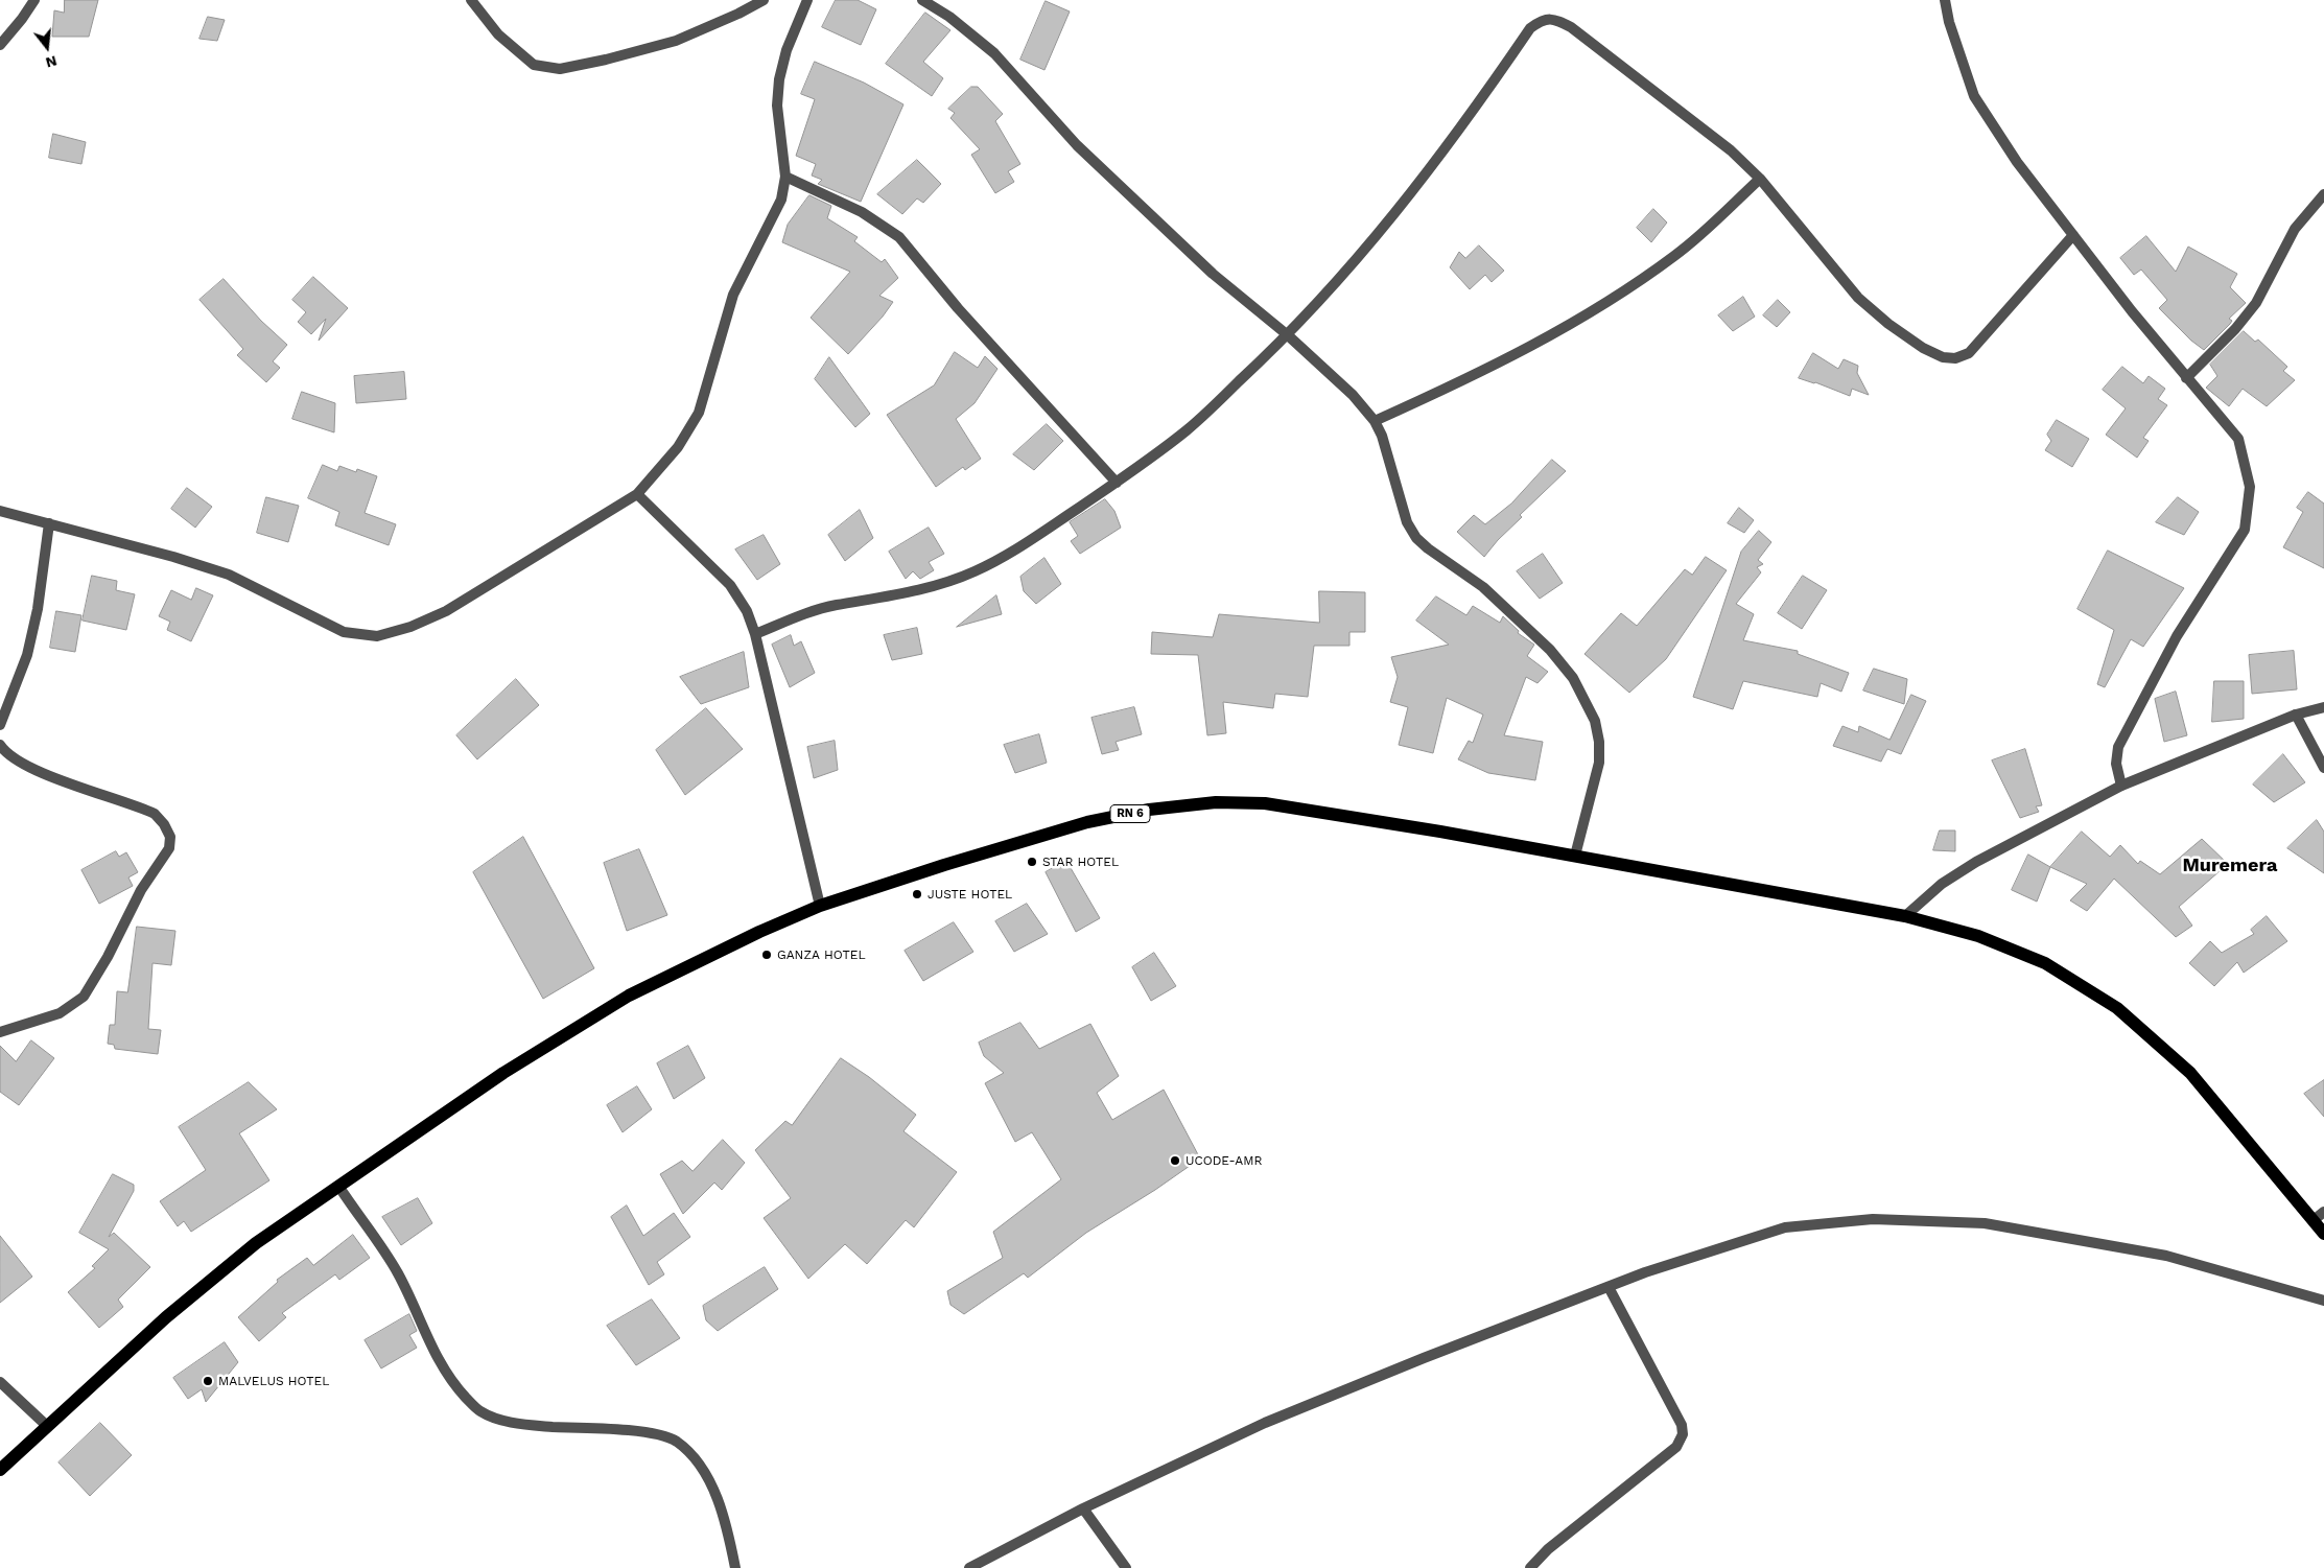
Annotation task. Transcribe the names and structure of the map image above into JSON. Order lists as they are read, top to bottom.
{
  "streets": {
    "main road": ["RN 6"]
  },
  "districts": ["Muremera"],
  "places": [
    "STAR HOTEL",
    "JUSTE HOTEL",
    "GANZA HOTEL",
    "UCODE-AMR",
    "MALVELUS HOTEL"
  ],
  "north": "bottom"
}
